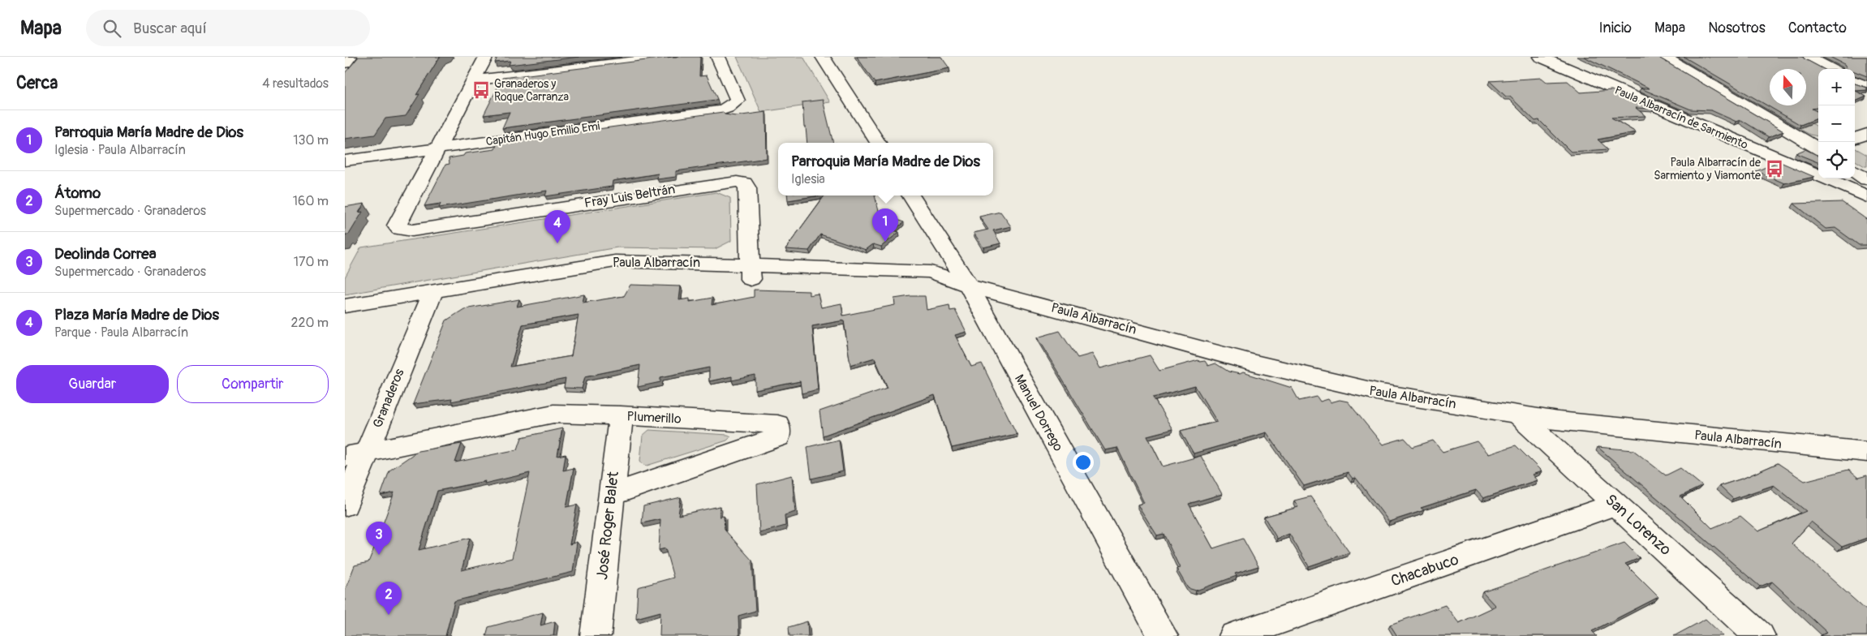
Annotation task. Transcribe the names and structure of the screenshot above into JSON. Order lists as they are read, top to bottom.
{
  "streets": {
    "street": [
      "Paula Albarracín de Sarmiento",
      "Capitán Hugo Emilio Emi",
      "Fray Luis Beltrán",
      "Paula Albarracín",
      "Granaderos",
      "Manuel Dorrego",
      "Plumerillo",
      "San Lorenzo",
      "José Roger Balet",
      "Chacabuco"
    ]
  },
  "crossings": [
    ["Capitán Hugo Emilio Emi", "Fray Luis Beltrán"],
    ["Fray Luis Beltrán", "Paula Albarracín"],
    ["Paula Albarracín", "Granaderos"],
    ["Paula Albarracín", "Manuel Dorrego"],
    ["Paula Albarracín", "San Lorenzo"],
    ["Granaderos", "Plumerillo"],
    ["Plumerillo", "José Roger Balet"],
    ["San Lorenzo", "Chacabuco"]
  ],
  "places": {
    "bus stop": ["Granaderos y Roque Carranza", "Paula Albarracín de Sarmiento y Viamonte"]
  },
  "north": "top",
  "page": {
    "header": "Mapa",
    "search": "Buscar aquí",
    "nav": [
      "Inicio",
      "Mapa",
      "Nosotros",
      "Contacto"
    ],
    "heading": ["Cerca", "4 resultados"],
    "map_buttons": ["+", "−"],
    "list": [
      {
        "mark": "1",
        "name": "Parroquia María Madre de Dios",
        "note": "Iglesia · Paula Albarracín",
        "value": "130 m"
      },
      {
        "mark": "2",
        "name": "Átomo",
        "note": "Supermercado · Granaderos",
        "value": "160 m"
      },
      {
        "mark": "3",
        "name": "Deolinda Correa",
        "note": "Supermercado · Granaderos",
        "value": "170 m"
      },
      {
        "mark": "4",
        "name": "Plaza María Madre de Dios",
        "note": "Parque · Paula Albarracín",
        "value": "220 m"
      }
    ],
    "popup": ["Parroquia María Madre de Dios", "Iglesia"],
    "pins": [
      "1",
      "4",
      "3",
      "2"
    ],
    "buttons": ["Guardar", "Compartir"]
  }
}
